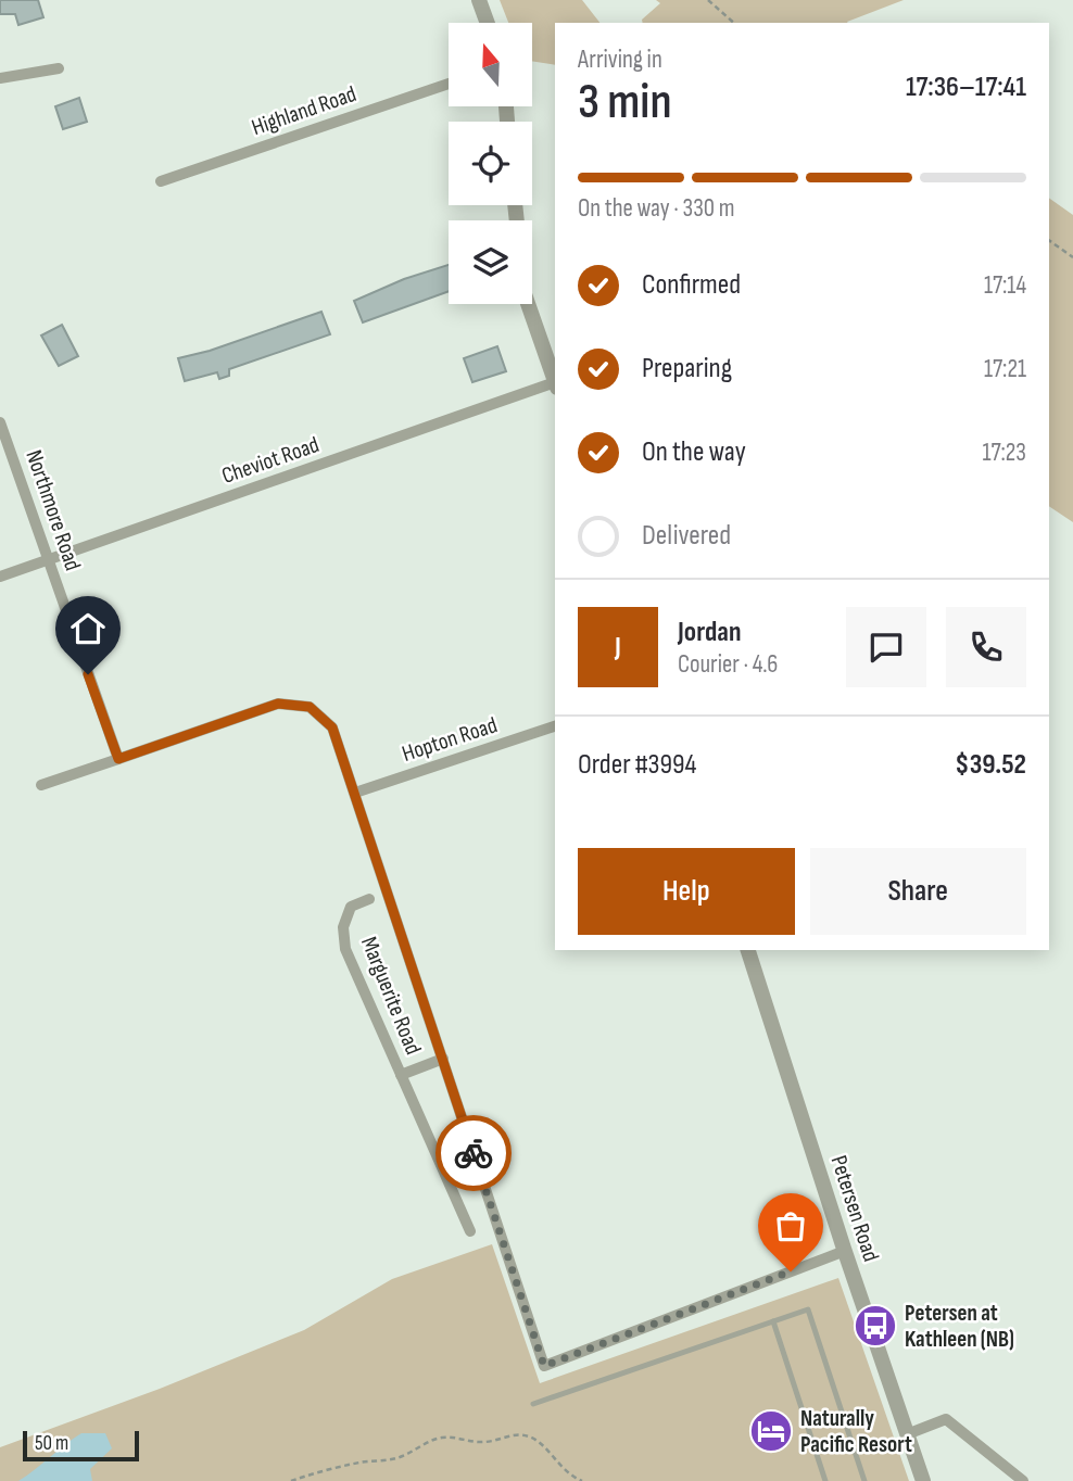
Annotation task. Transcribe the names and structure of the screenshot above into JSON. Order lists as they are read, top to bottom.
{
  "streets": {
    "street": [
      "Highland Road",
      "Cheviot Road",
      "Northmore Road",
      "Hopton Road",
      "Marguerite Road",
      "Petersen Road"
    ]
  },
  "crossings": [
    ["Cheviot Road", "Northmore Road"],
    ["Hopton Road", "Marguerite Road"],
    ["Marguerite Road", "Petersen Road"]
  ],
  "places": {
    "bus stop": ["Petersen at Kathleen (NB)"],
    "hotel": ["Naturally Pacific Resort"]
  },
  "scale_bar": "50 m",
  "north": "top",
  "page": {
    "heading": ["3 min", "Arriving in", "17:36–17:41"],
    "panel": [
      "Jordan",
      "Courier · 4.6",
      "Order #3994",
      "$39.52"
    ],
    "bar": "On the way · 330 m",
    "list": [
      ["Confirmed", "17:14"],
      ["Preparing", "17:21"],
      ["On the way", "17:23"],
      "Delivered"
    ],
    "round": "J",
    "buttons": ["Help", "Share"],
    "scale": "50 m"
  }
}
